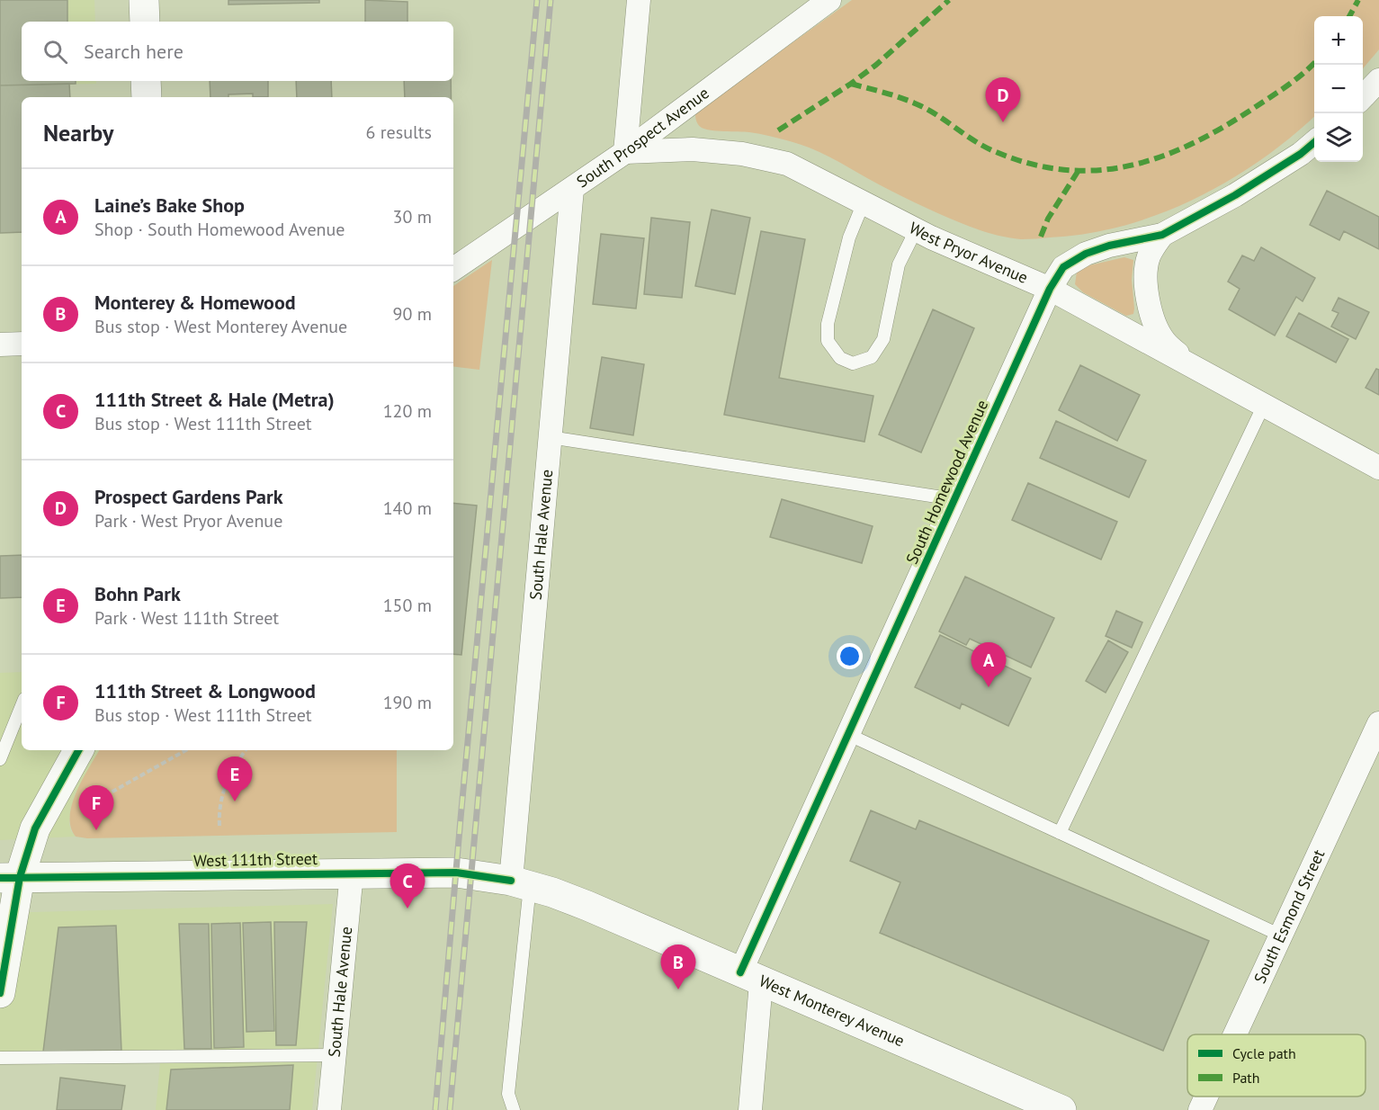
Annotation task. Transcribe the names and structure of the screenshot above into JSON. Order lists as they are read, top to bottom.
{
  "streets": {
    "main road": ["West 111th Street", "West Monterey Avenue"],
    "street": [
      "South Prospect Avenue",
      "West Pryor Avenue",
      "South Homewood Avenue",
      "South Hale Avenue",
      "South Esmond Street"
    ]
  },
  "crossings": [
    ["South Prospect Avenue", "West Pryor Avenue"],
    ["South Prospect Avenue", "South Hale Avenue"],
    ["West Pryor Avenue", "South Homewood Avenue"],
    ["South Homewood Avenue", "West Monterey Avenue"],
    ["South Hale Avenue", "West 111th Street"],
    ["South Hale Avenue", "West Monterey Avenue"],
    ["West 111th Street", "West Monterey Avenue"]
  ],
  "legend": ["Cycle path", "Path"],
  "page": {
    "map_buttons": ["+", "−"],
    "search": "Search here",
    "pins": [
      "D",
      "A",
      "E",
      "F",
      "C",
      "B"
    ],
    "heading": ["Nearby", "6 results"],
    "list": [
      {
        "mark": "A",
        "name": "Laine’s Bake Shop",
        "note": "Shop · South Homewood Avenue",
        "value": "30 m"
      },
      {
        "mark": "B",
        "name": "Monterey & Homewood",
        "note": "Bus stop · West Monterey Avenue",
        "value": "90 m"
      },
      {
        "mark": "C",
        "name": "111th Street & Hale (Metra)",
        "note": "Bus stop · West 111th Street",
        "value": "120 m"
      },
      {
        "mark": "D",
        "name": "Prospect Gardens Park",
        "note": "Park · West Pryor Avenue",
        "value": "140 m"
      },
      {
        "mark": "E",
        "name": "Bohn Park",
        "note": "Park · West 111th Street",
        "value": "150 m"
      },
      {
        "mark": "F",
        "name": "111th Street & Longwood",
        "note": "Bus stop · West 111th Street",
        "value": "190 m"
      }
    ]
  }
}
